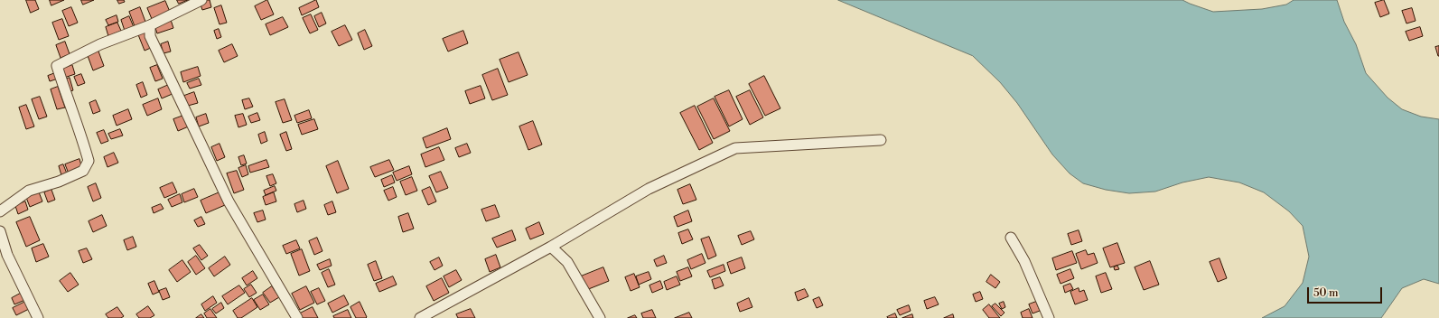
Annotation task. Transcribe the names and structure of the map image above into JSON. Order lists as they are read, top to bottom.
{
  "scale_bar": "50 m"
}
